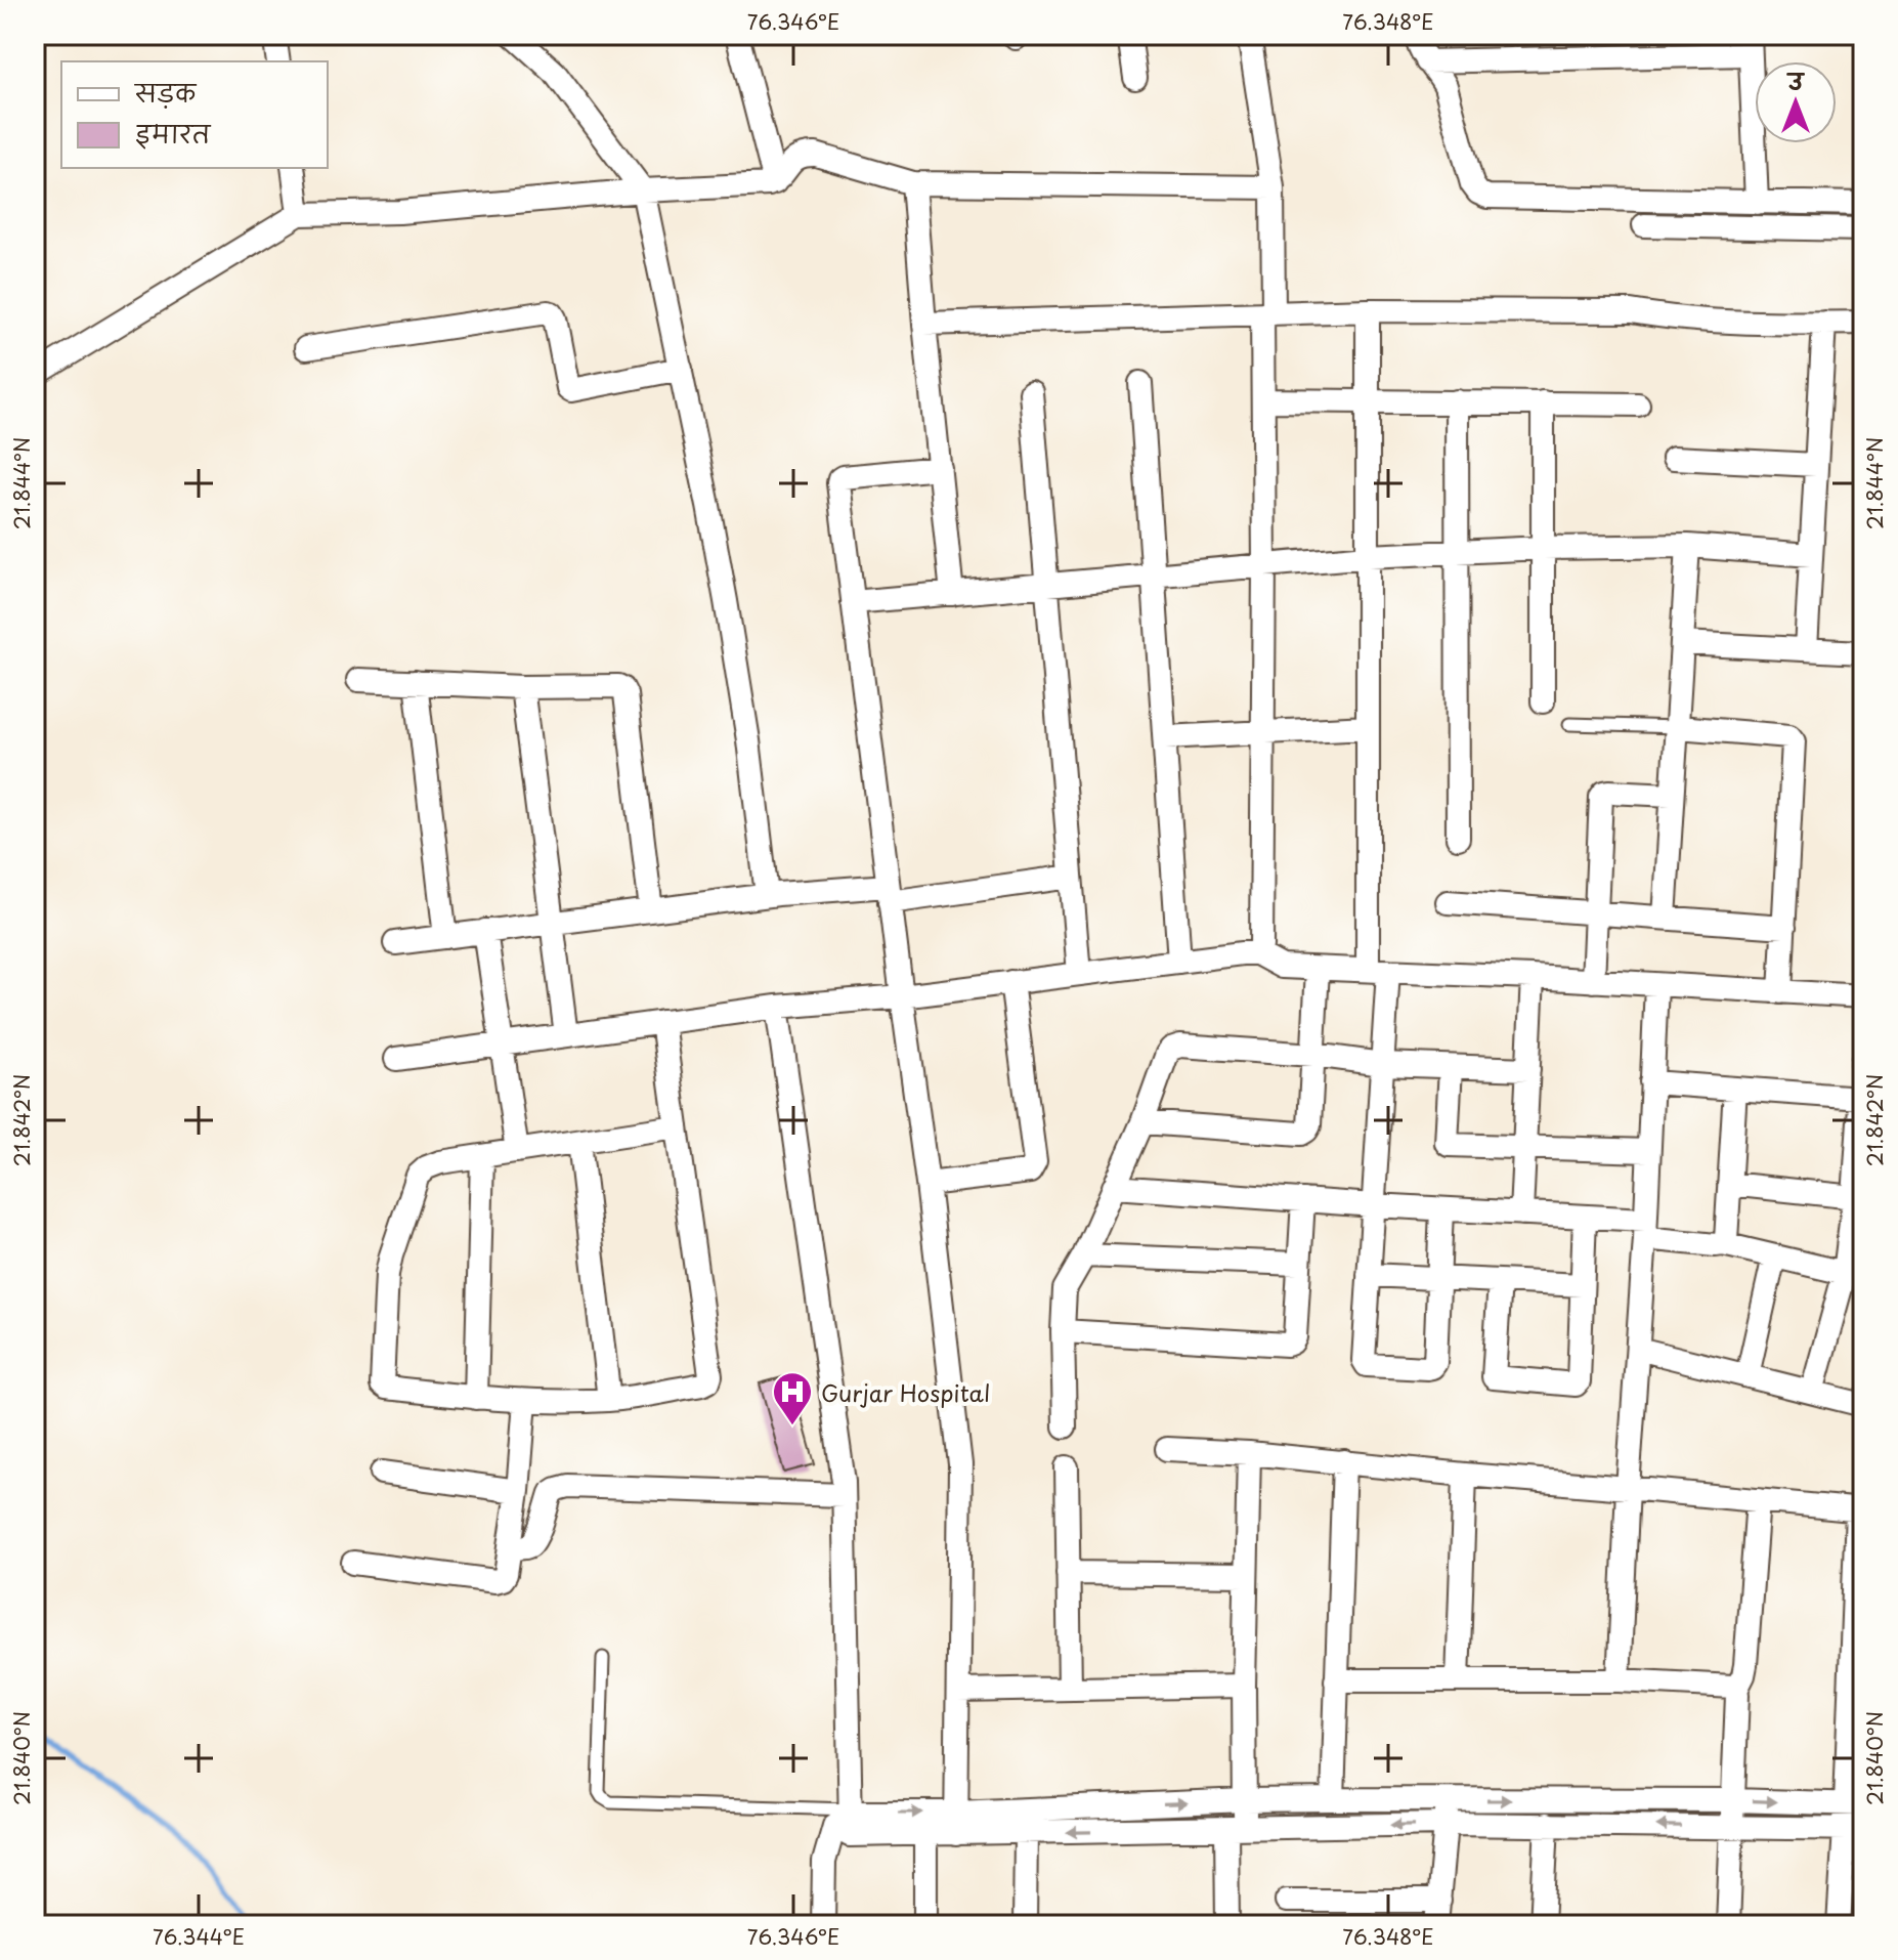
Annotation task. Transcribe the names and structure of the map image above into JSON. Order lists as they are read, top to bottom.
{
  "places": {
    "hospital": ["Gurjar Hospital"]
  },
  "legend": ["सड़क", "इमारत"],
  "north": "top",
  "coordinates": [
    "76.346°E",
    "76.348°E",
    "21.844°N",
    "21.842°N",
    "21.840°N",
    "76.344°E"
  ]
}
